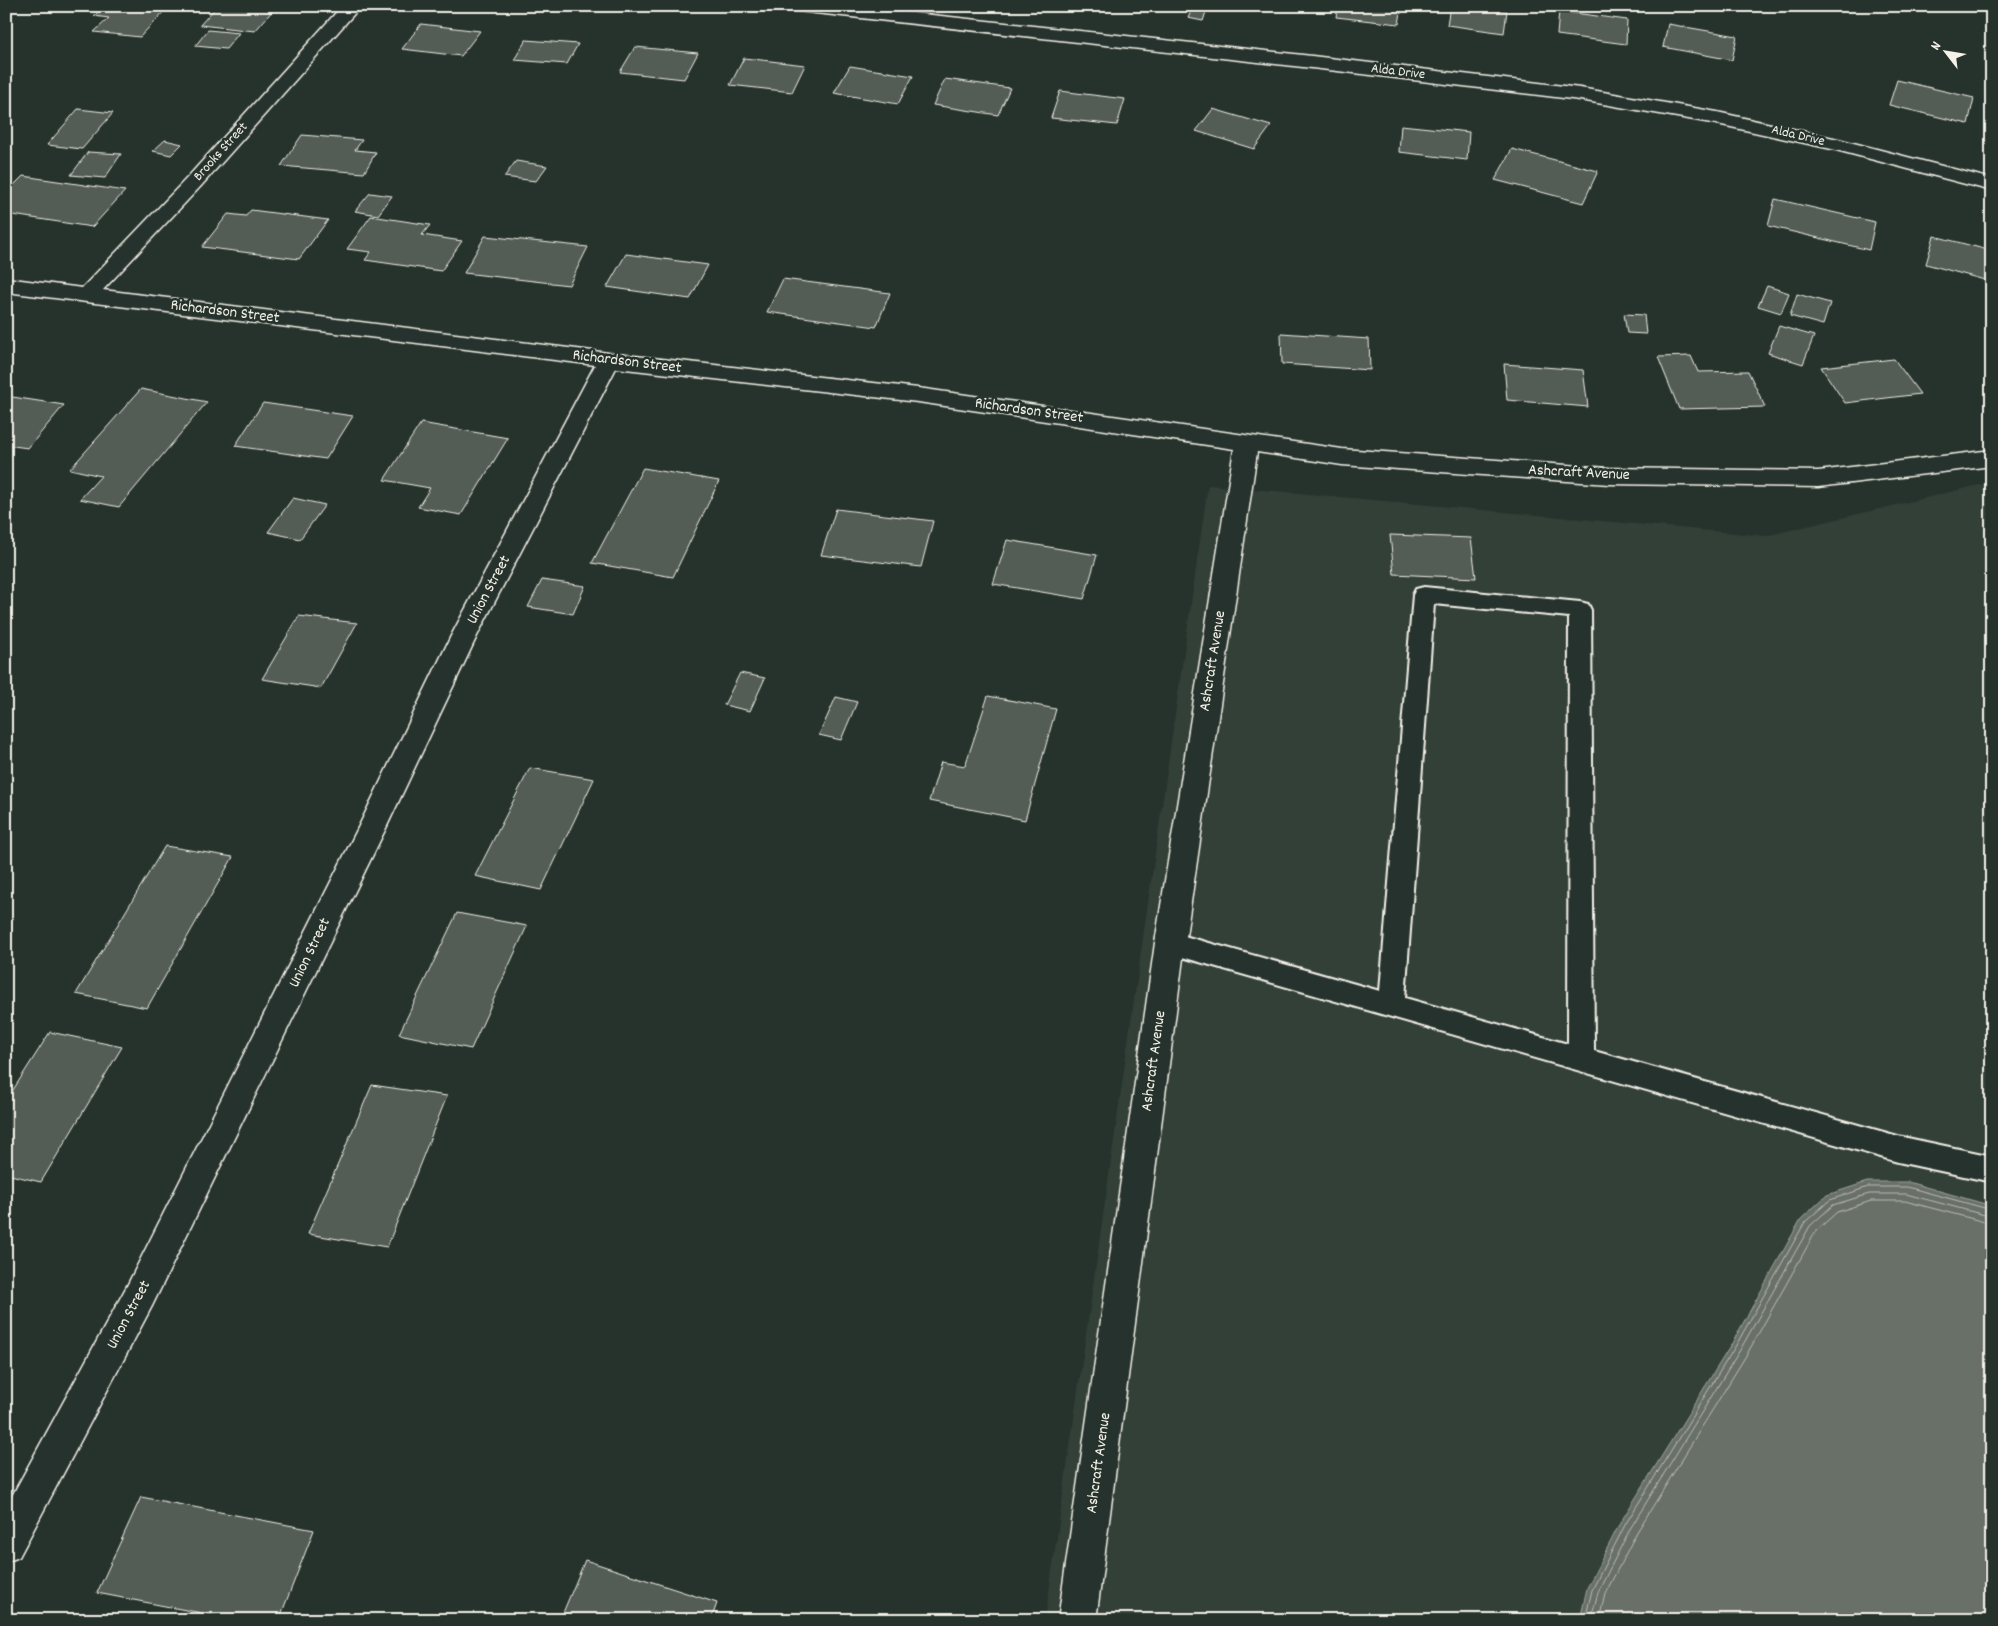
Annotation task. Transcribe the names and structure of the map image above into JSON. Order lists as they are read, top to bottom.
{
  "streets": {
    "street": [
      "Alda Drive",
      "Brooks Street",
      "Richardson Street",
      "Ashcraft Avenue",
      "Union Street"
    ]
  },
  "crossings": [
    ["Brooks Street", "Richardson Street"],
    ["Richardson Street", "Ashcraft Avenue"],
    ["Richardson Street", "Union Street"]
  ],
  "north": "top left"
}
